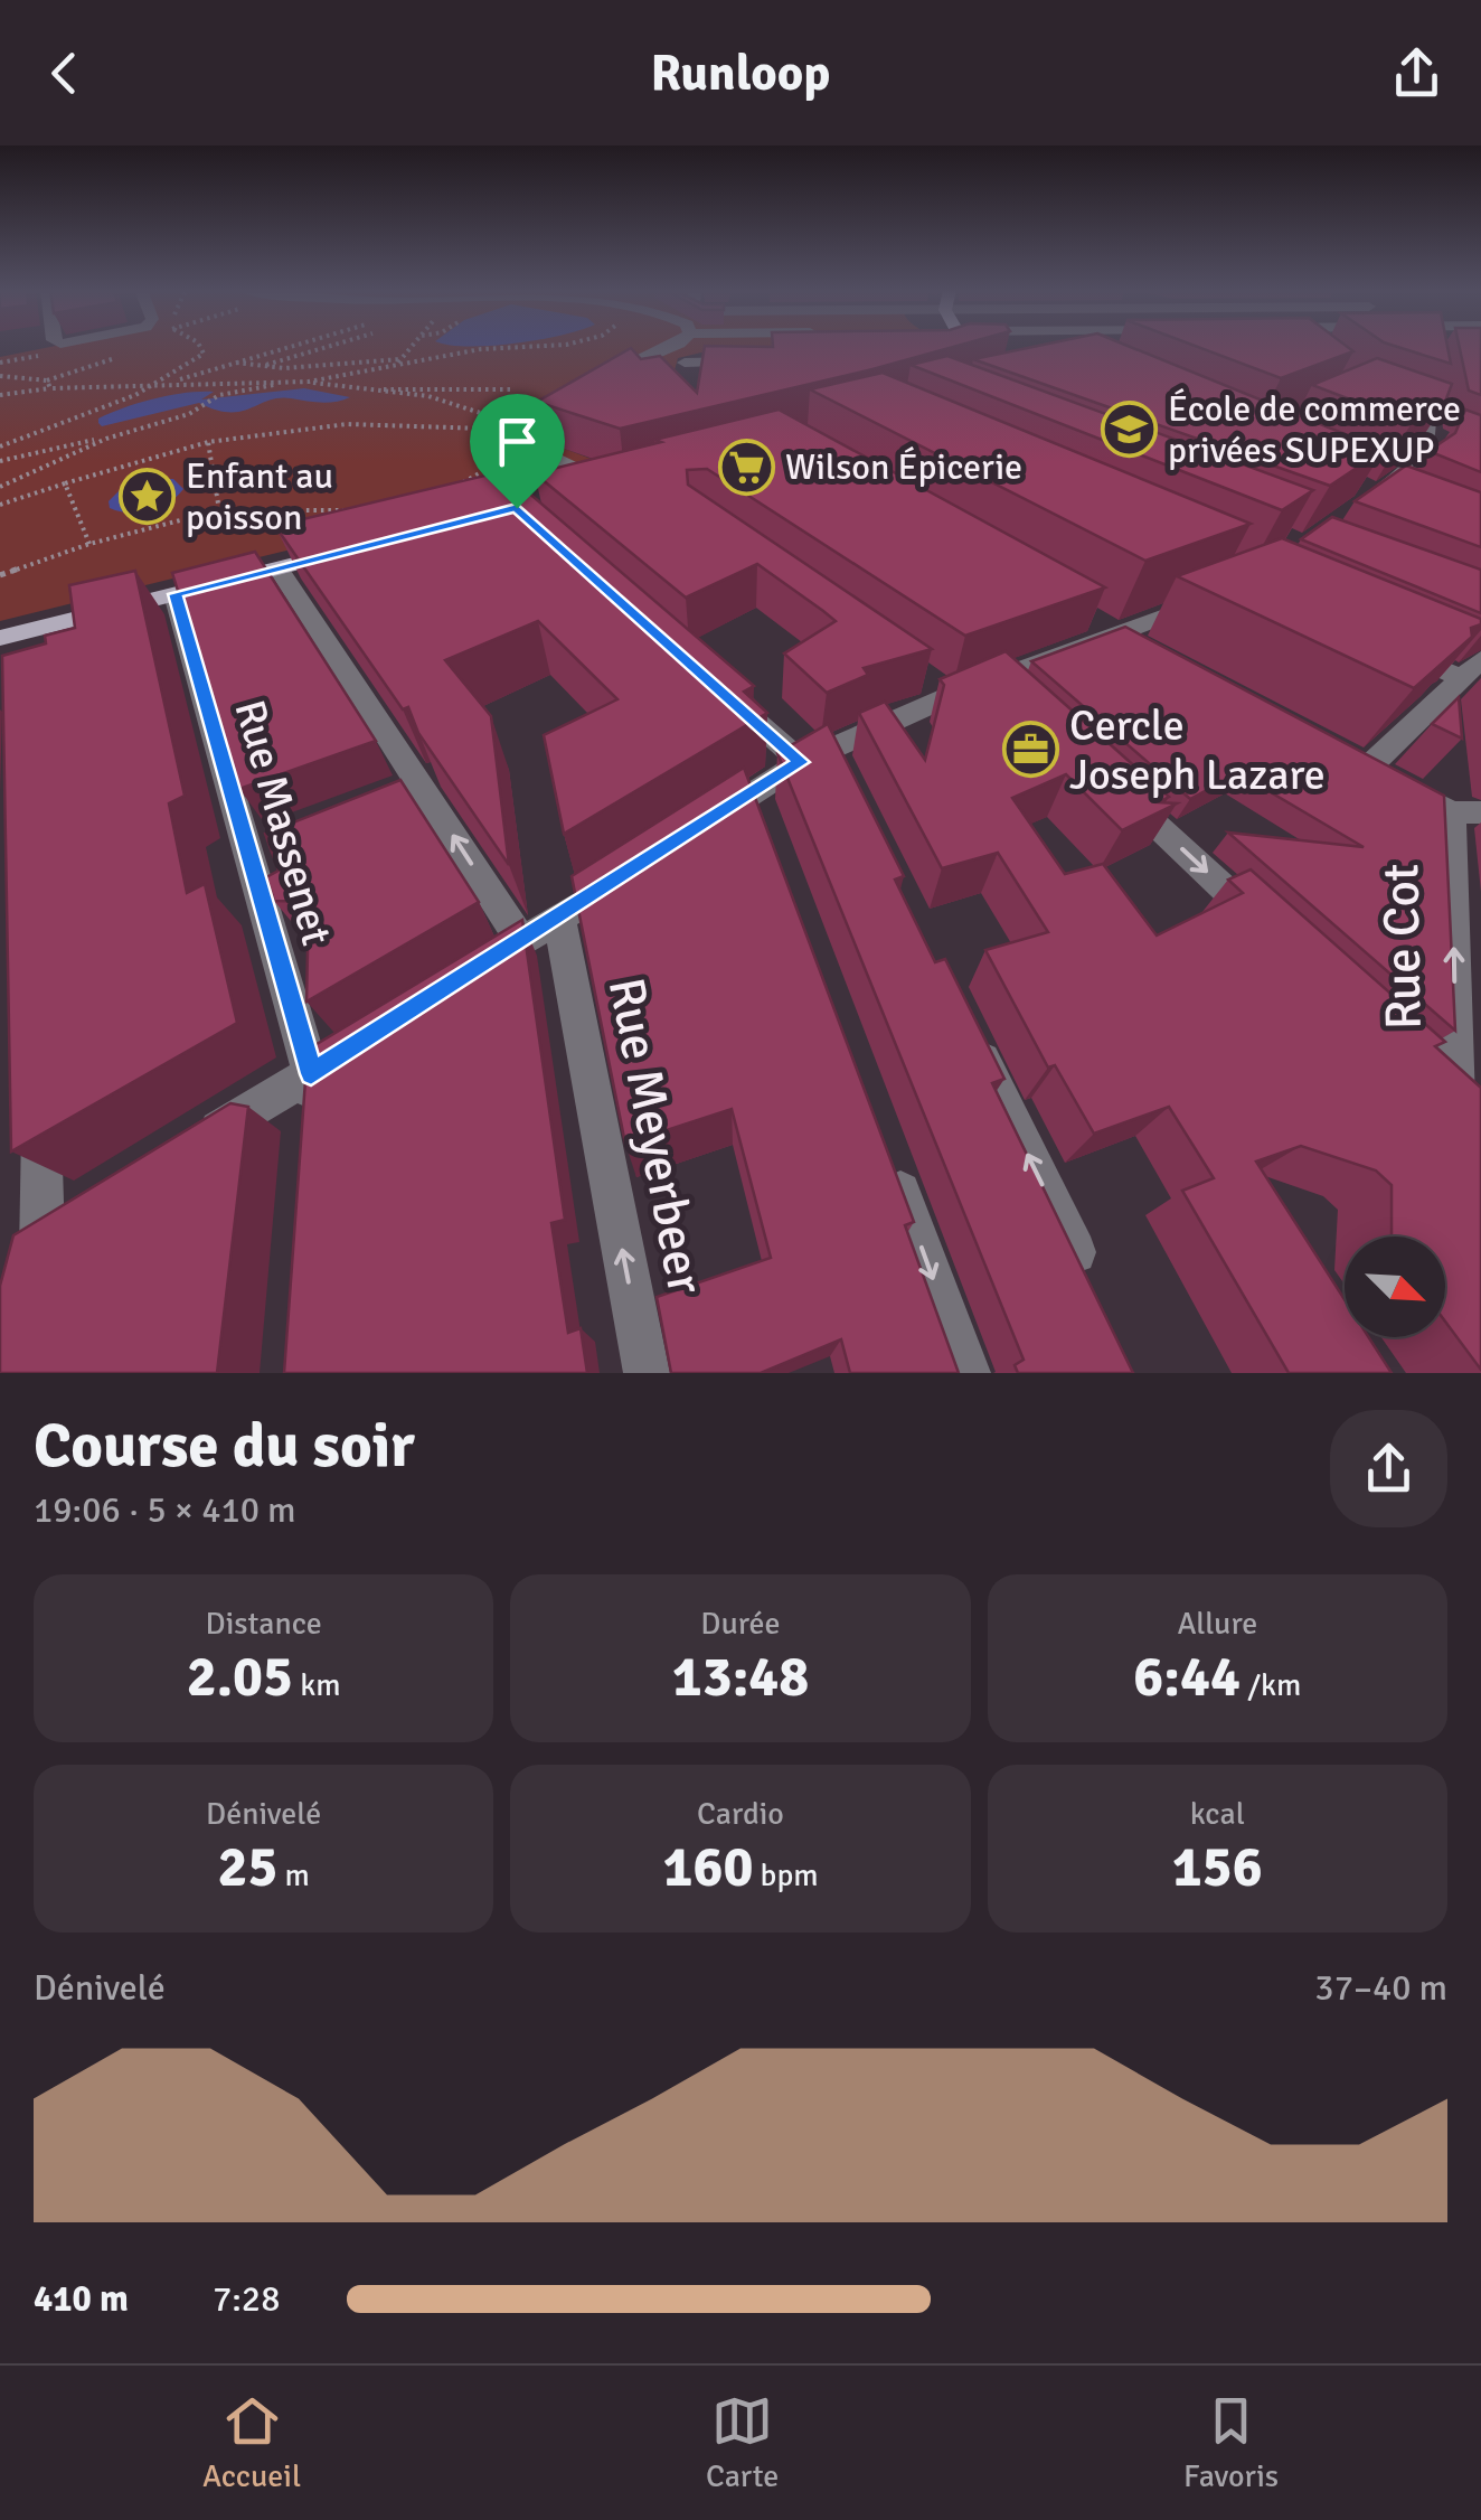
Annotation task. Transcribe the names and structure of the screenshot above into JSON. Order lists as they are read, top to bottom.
{
  "streets": {
    "street": ["Rue Massenet", "Rue Cot", "Rue Meyerbeer"]
  },
  "one_way": ["Rue Cot", "Rue Meyerbeer"],
  "places": {
    "school or university": ["École de commerce privées SUPEXUP"],
    "supermarket": ["Wilson Épicerie"],
    "place": ["Enfant au poisson"],
    "office": ["Cercle Joseph Lazare"]
  },
  "north": "bottom right",
  "page": {
    "header": "Runloop",
    "heading": ["Course du soir", "19:06 · 5 × 410 m"],
    "stats": [
      ["Distance", "2.05 km"],
      ["Durée", "13:48"],
      ["Allure", "6:44 /km"],
      ["Dénivelé", "25 m"],
      ["Cardio", "160 bpm"],
      ["kcal", "156"]
    ],
    "chart": ["Dénivelé", "37–40 m"],
    "list": [
      {
        "name": "410 m",
        "note": "7:28"
      }
    ],
    "tabs": ["Accueil", "Carte", "Favoris"]
  }
}
